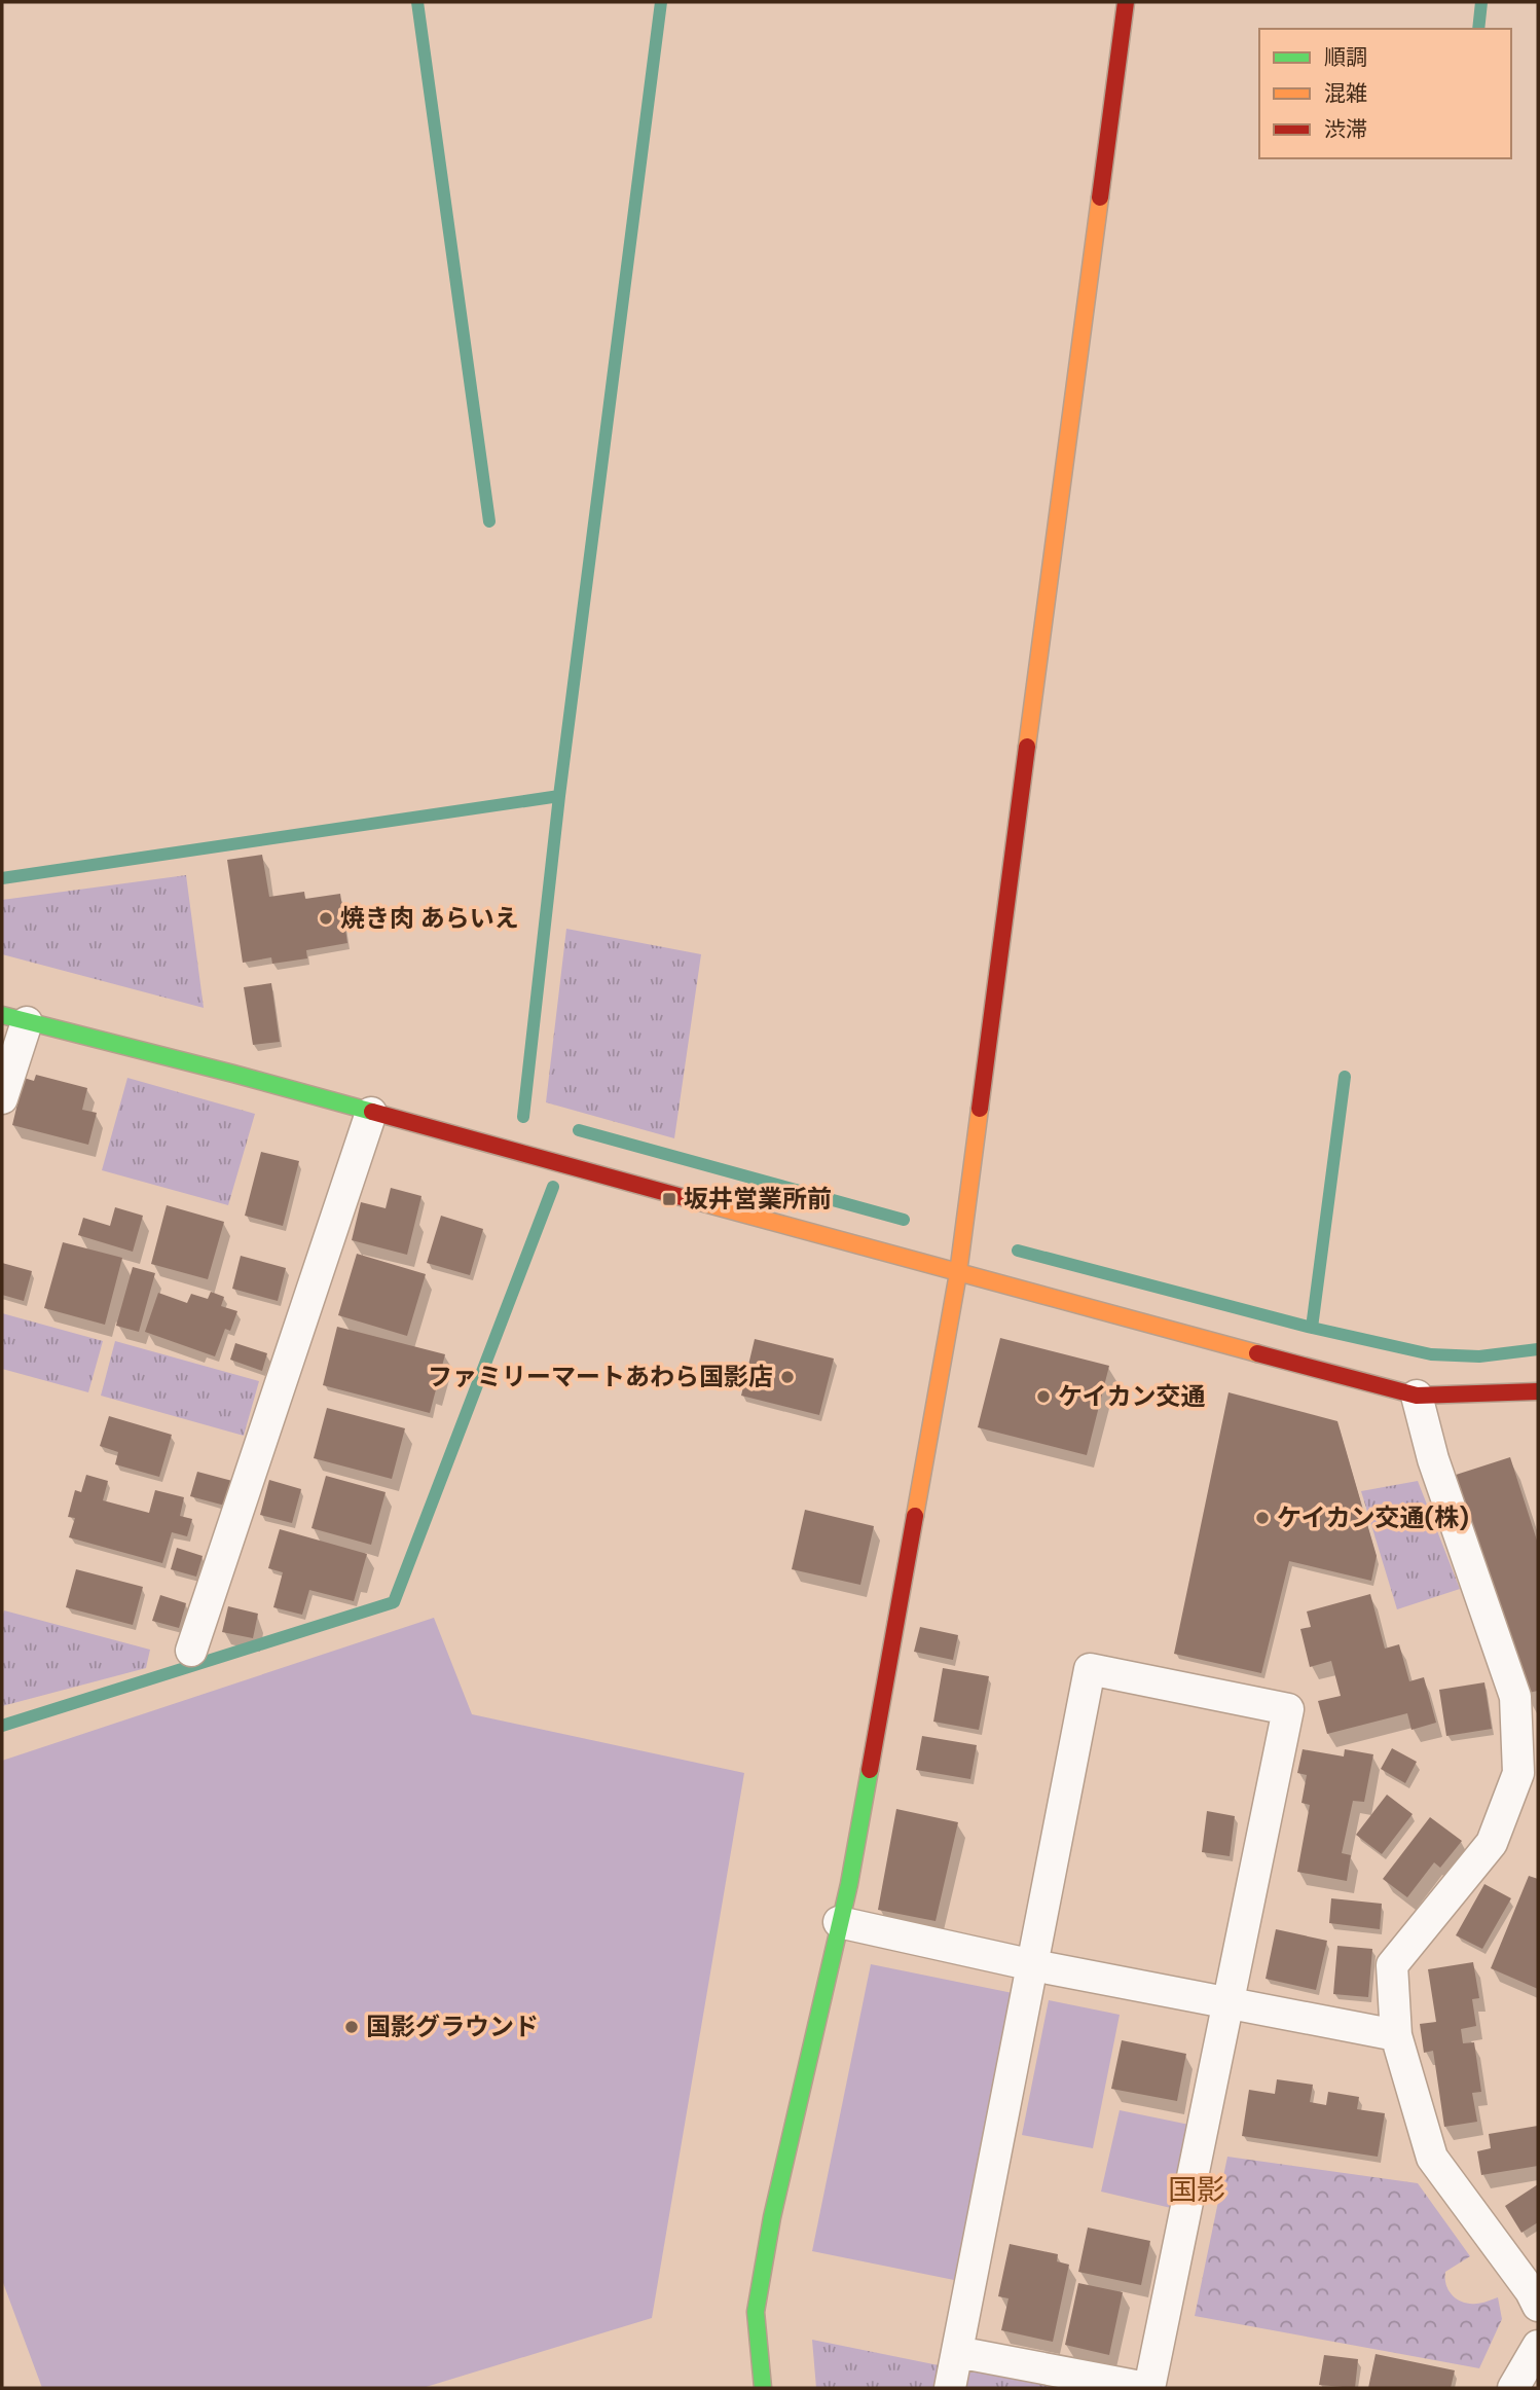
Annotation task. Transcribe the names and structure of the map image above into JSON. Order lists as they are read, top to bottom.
{
  "districts": ["国影"],
  "places": {
    "other": [
      "焼き肉 あらいえ",
      "ファミリーマートあわら国影店",
      "ケイカン交通",
      "ケイカン交通(株)",
      "国影グラウンド"
    ],
    "transit": ["坂井営業所前"]
  },
  "legend": ["順調", "混雑", "渋滞"]
}
